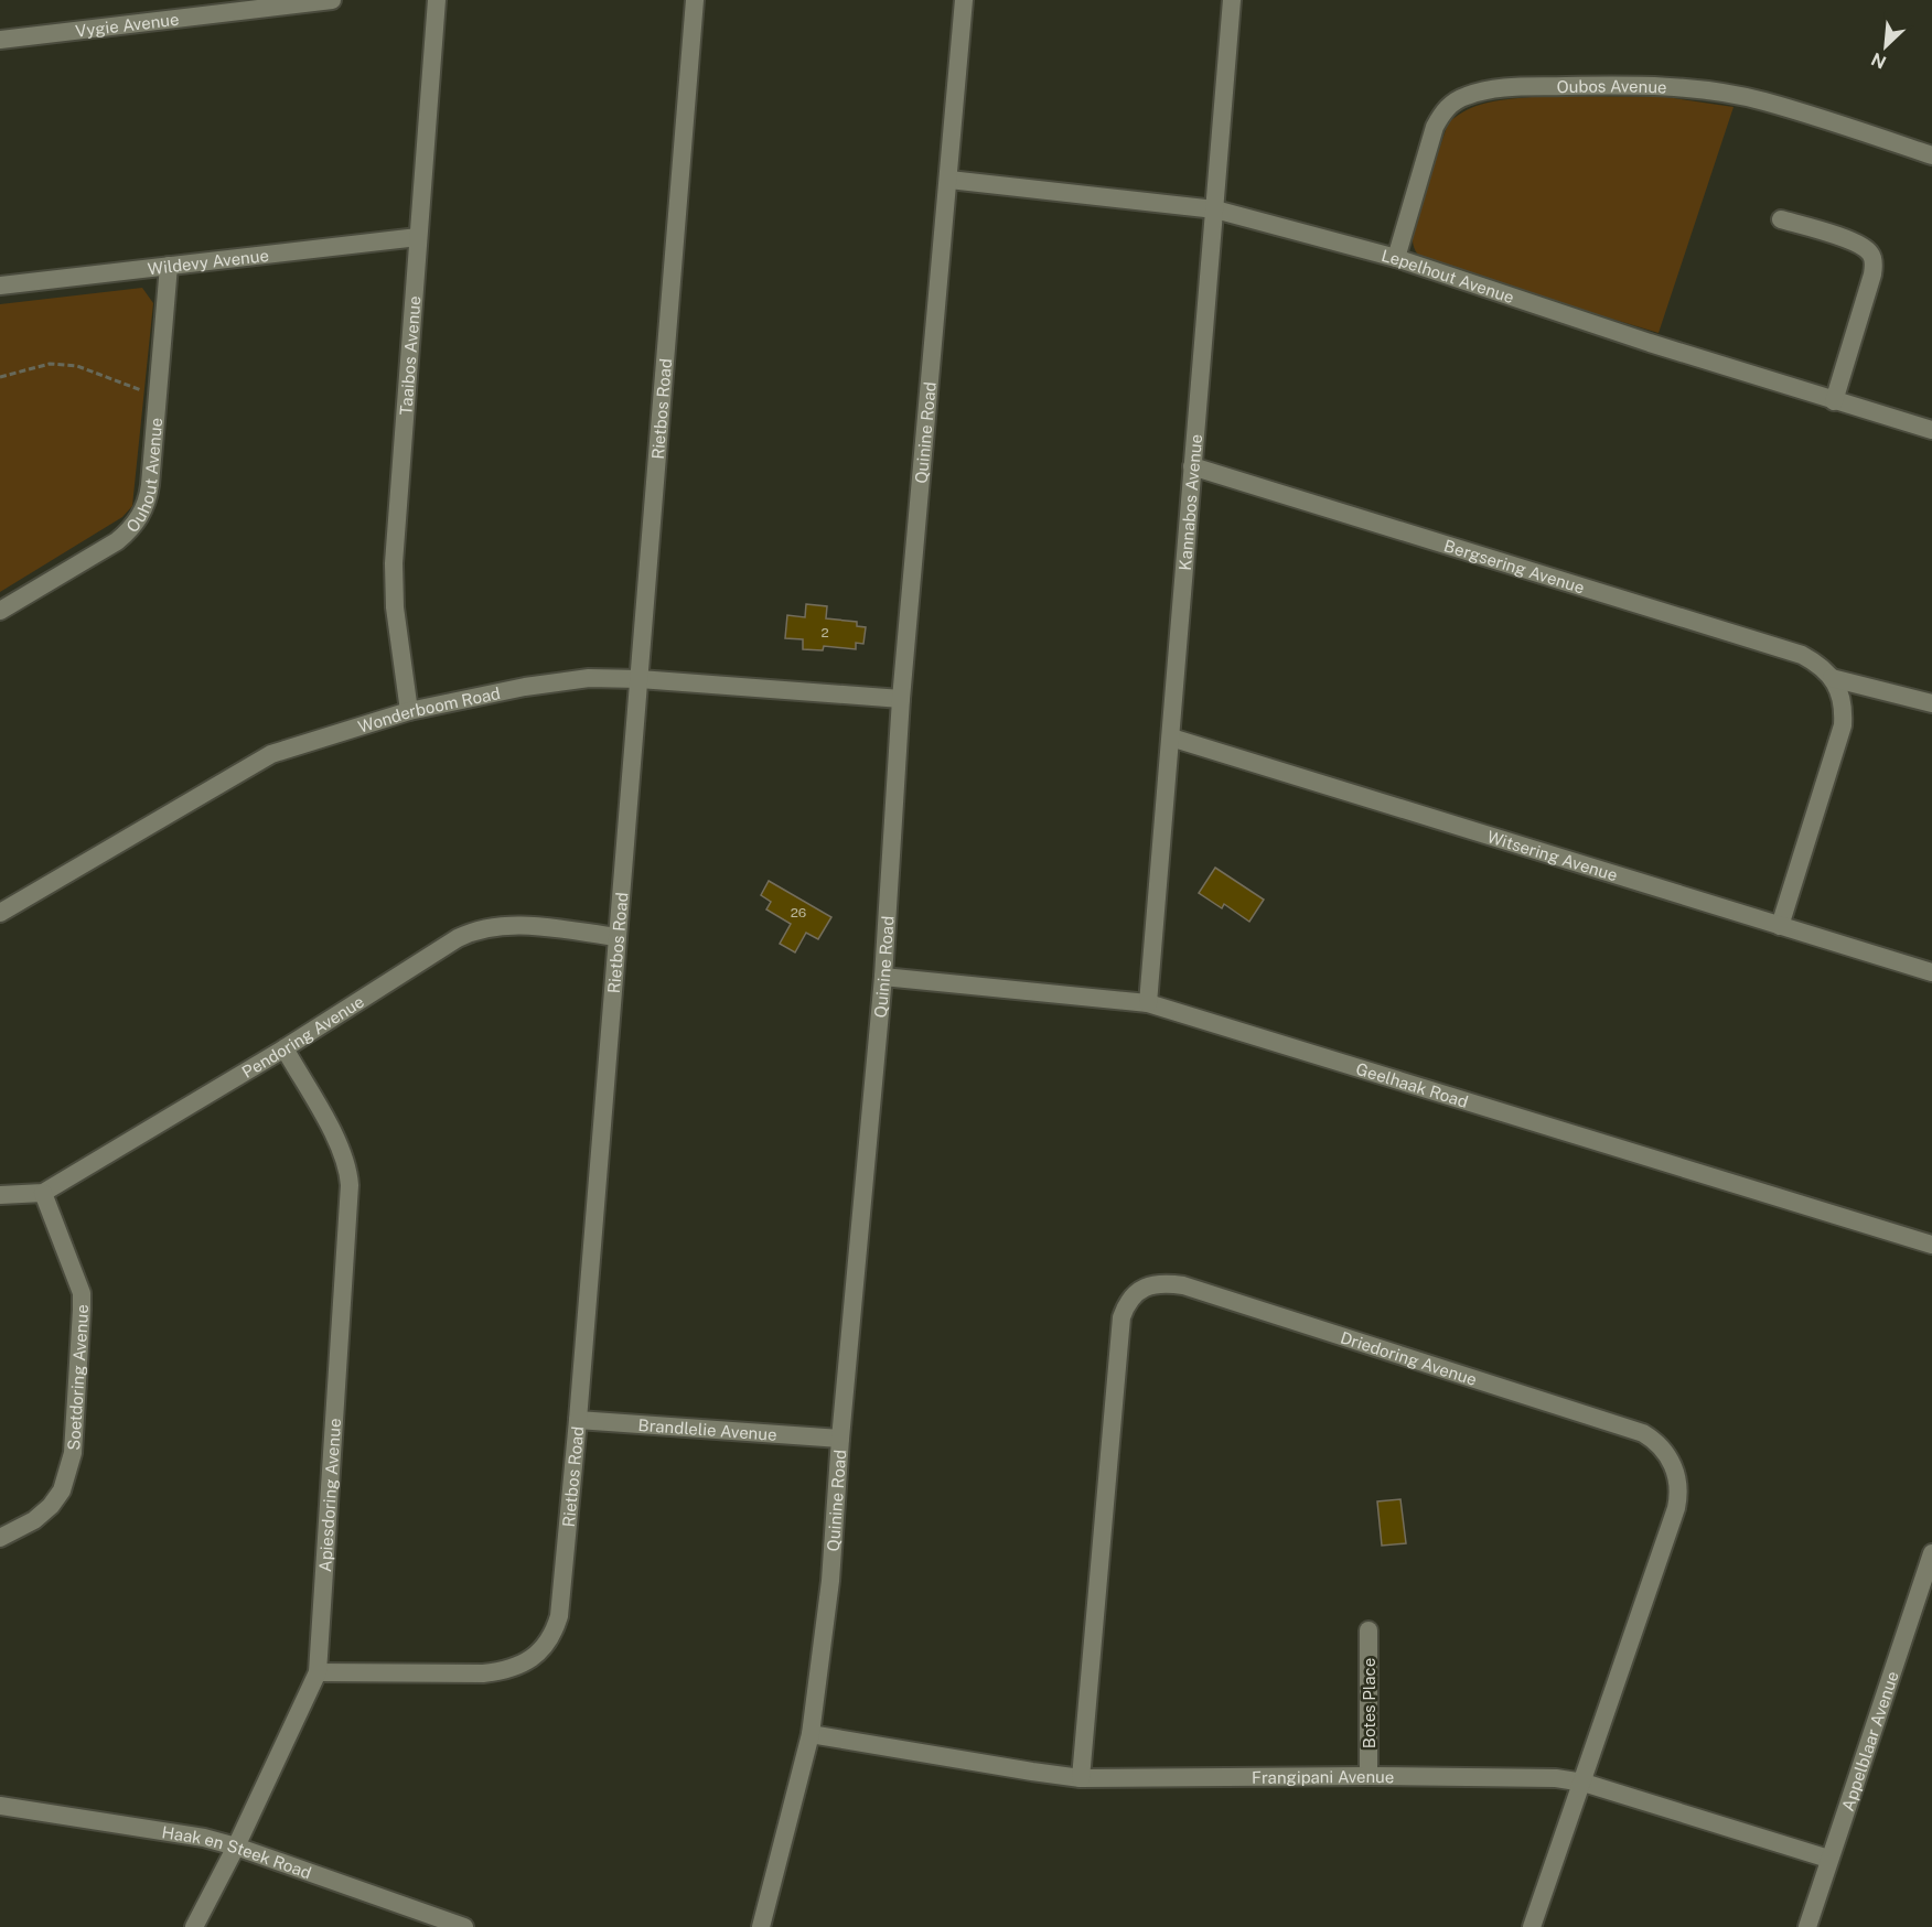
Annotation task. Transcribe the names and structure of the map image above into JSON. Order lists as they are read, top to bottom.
{
  "streets": {
    "street": [
      "Vygie Avenue",
      "Oubos Avenue",
      "Wildevy Avenue",
      "Lepelhout Avenue",
      "Taaibos Avenue",
      "Rietbos Road",
      "Quinine Road",
      "Ouhout Avenue",
      "Kannabos Avenue",
      "Bergsering Avenue",
      "Wonderboom Road",
      "Witsering Avenue",
      "Pendoring Avenue",
      "Geelhaak Road",
      "Driedoring Avenue",
      "Soetdoring Avenue",
      "Brandlelie Avenue",
      "Apiesdoring Avenue",
      "Botes Place",
      "Appelblaar Avenue",
      "Frangipani Avenue",
      "Haak en Steek Road"
    ]
  },
  "crossings": [
    ["Oubos Avenue", "Lepelhout Avenue"],
    ["Wildevy Avenue", "Taaibos Avenue"],
    ["Wildevy Avenue", "Ouhout Avenue"],
    ["Lepelhout Avenue", "Quinine Road"],
    ["Lepelhout Avenue", "Kannabos Avenue"],
    ["Taaibos Avenue", "Wonderboom Road"],
    ["Rietbos Road", "Wonderboom Road"],
    ["Rietbos Road", "Pendoring Avenue"],
    ["Rietbos Road", "Brandlelie Avenue"],
    ["Rietbos Road", "Apiesdoring Avenue"],
    ["Quinine Road", "Wonderboom Road"],
    ["Quinine Road", "Geelhaak Road"],
    ["Quinine Road", "Brandlelie Avenue"],
    ["Quinine Road", "Frangipani Avenue"],
    ["Kannabos Avenue", "Bergsering Avenue"],
    ["Kannabos Avenue", "Witsering Avenue"],
    ["Kannabos Avenue", "Geelhaak Road"],
    ["Bergsering Avenue", "Witsering Avenue"],
    ["Pendoring Avenue", "Soetdoring Avenue"],
    ["Pendoring Avenue", "Apiesdoring Avenue"],
    ["Driedoring Avenue", "Frangipani Avenue"],
    ["Apiesdoring Avenue", "Haak en Steek Road"],
    ["Botes Place", "Frangipani Avenue"],
    ["Appelblaar Avenue", "Frangipani Avenue"]
  ],
  "house_numbers": ["2", "26"],
  "north": "bottom left"
}
